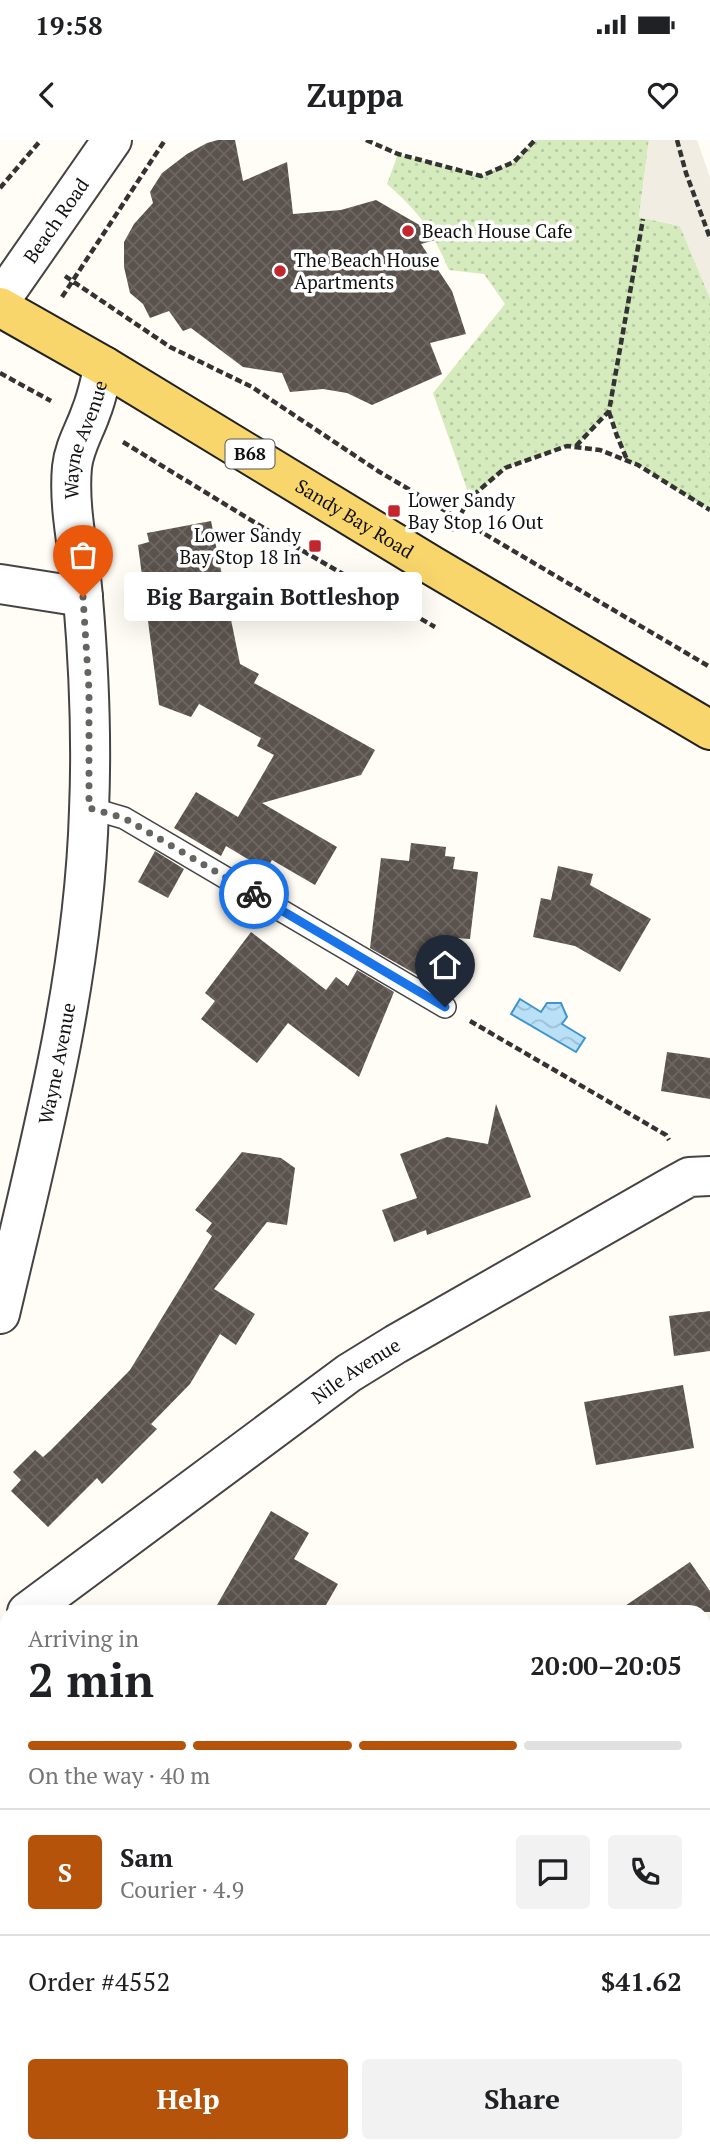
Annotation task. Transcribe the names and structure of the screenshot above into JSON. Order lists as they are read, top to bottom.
{
  "streets": {
    "main road": ["B68", "Sandy Bay Road"],
    "street": ["Beach Road", "Wayne Avenue", "Nile Avenue"]
  },
  "crossings": [
    ["Wayne Avenue", "Sandy Bay Road"]
  ],
  "places": {
    "other": ["Beach House Cafe", "The Beach House Apartments", "Big Bargain Bottleshop"],
    "transit": ["Lower Sandy Bay Stop 16 Out", "Lower Sandy Bay Stop 18 In"]
  },
  "page": {
    "status": "19:58",
    "header": "Zuppa",
    "bubble": "Big Bargain Bottleshop",
    "heading": ["2 min", "Arriving in", "20:00–20:05"],
    "panel": [
      "Sam",
      "Courier · 4.9",
      "Order #4552",
      "$41.62"
    ],
    "bar": "On the way · 40 m",
    "round": "S",
    "buttons": ["Help", "Share"]
  }
}
